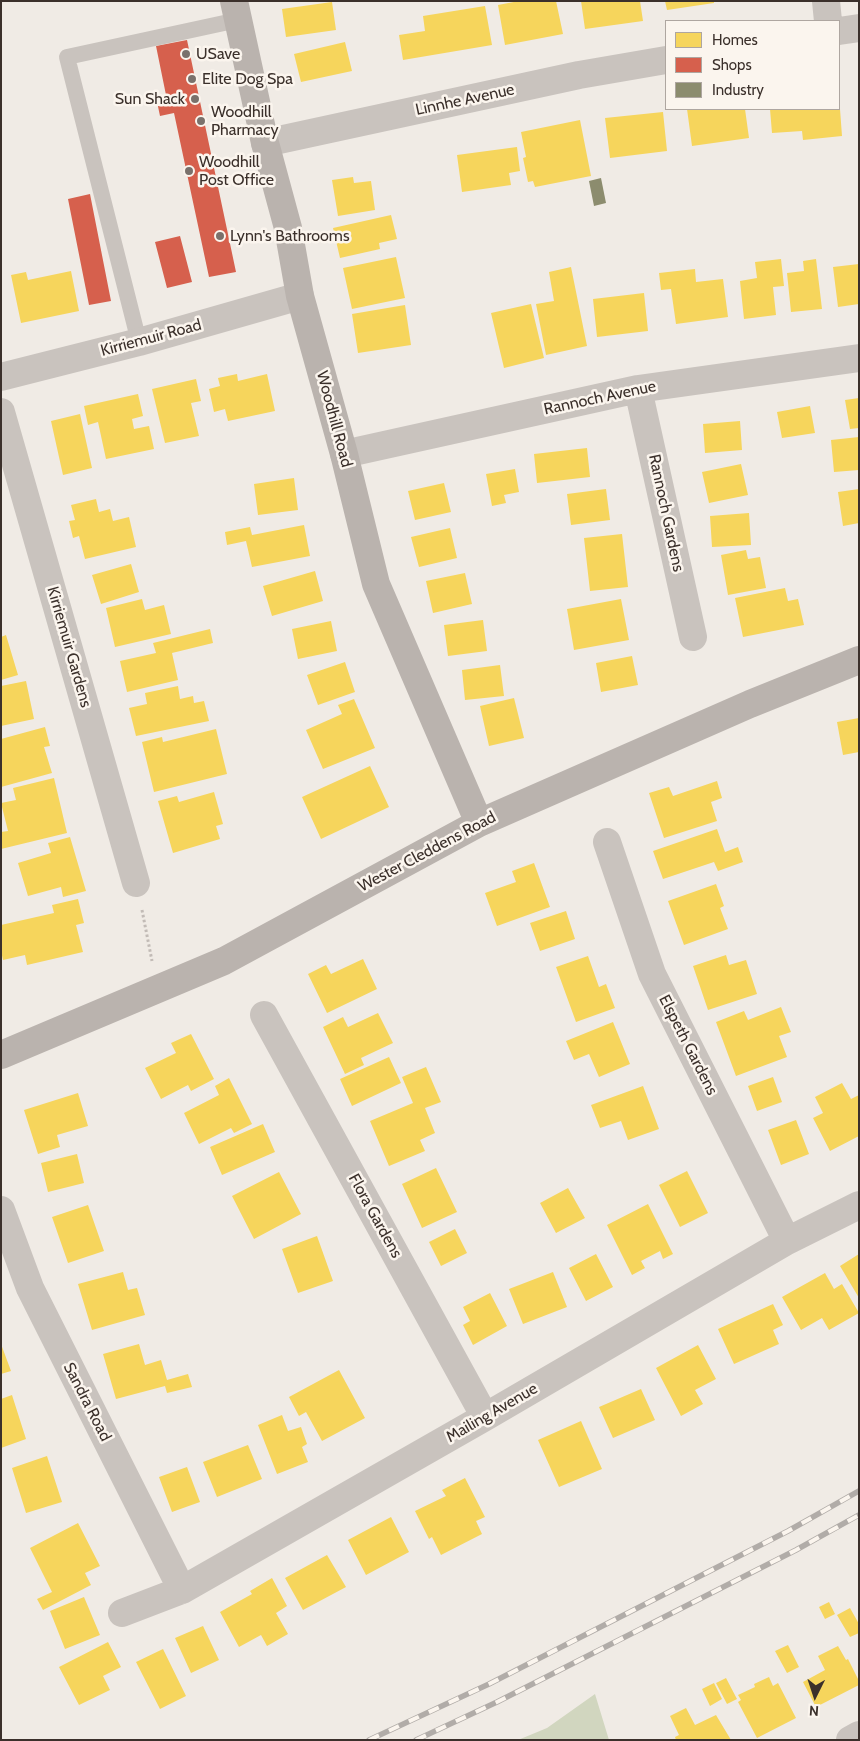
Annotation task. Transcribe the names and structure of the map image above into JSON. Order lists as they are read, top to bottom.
{
  "streets": {
    "street": [
      "Linnhe Avenue",
      "Kirriemuir Road",
      "Rannoch Avenue",
      "Woodhill Road",
      "Rannoch Gardens",
      "Kirriemuir Gardens",
      "Wester Cleddens Road",
      "Elspeth Gardens",
      "Flora Gardens",
      "Sandra Road",
      "Mailing Avenue"
    ]
  },
  "crossings": [
    ["Linnhe Avenue", "Woodhill Road"],
    ["Kirriemuir Road", "Woodhill Road"],
    ["Rannoch Avenue", "Woodhill Road"],
    ["Rannoch Avenue", "Rannoch Gardens"],
    ["Woodhill Road", "Wester Cleddens Road"],
    ["Elspeth Gardens", "Mailing Avenue"],
    ["Flora Gardens", "Mailing Avenue"],
    ["Sandra Road", "Mailing Avenue"]
  ],
  "places": [
    "USave",
    "Elite Dog Spa",
    "Sun Shack",
    "Woodhill Pharmacy",
    "Woodhill Post Office",
    "Lynn's Bathrooms"
  ],
  "legend": ["Homes", "Shops", "Industry"],
  "north": "bottom"
}
